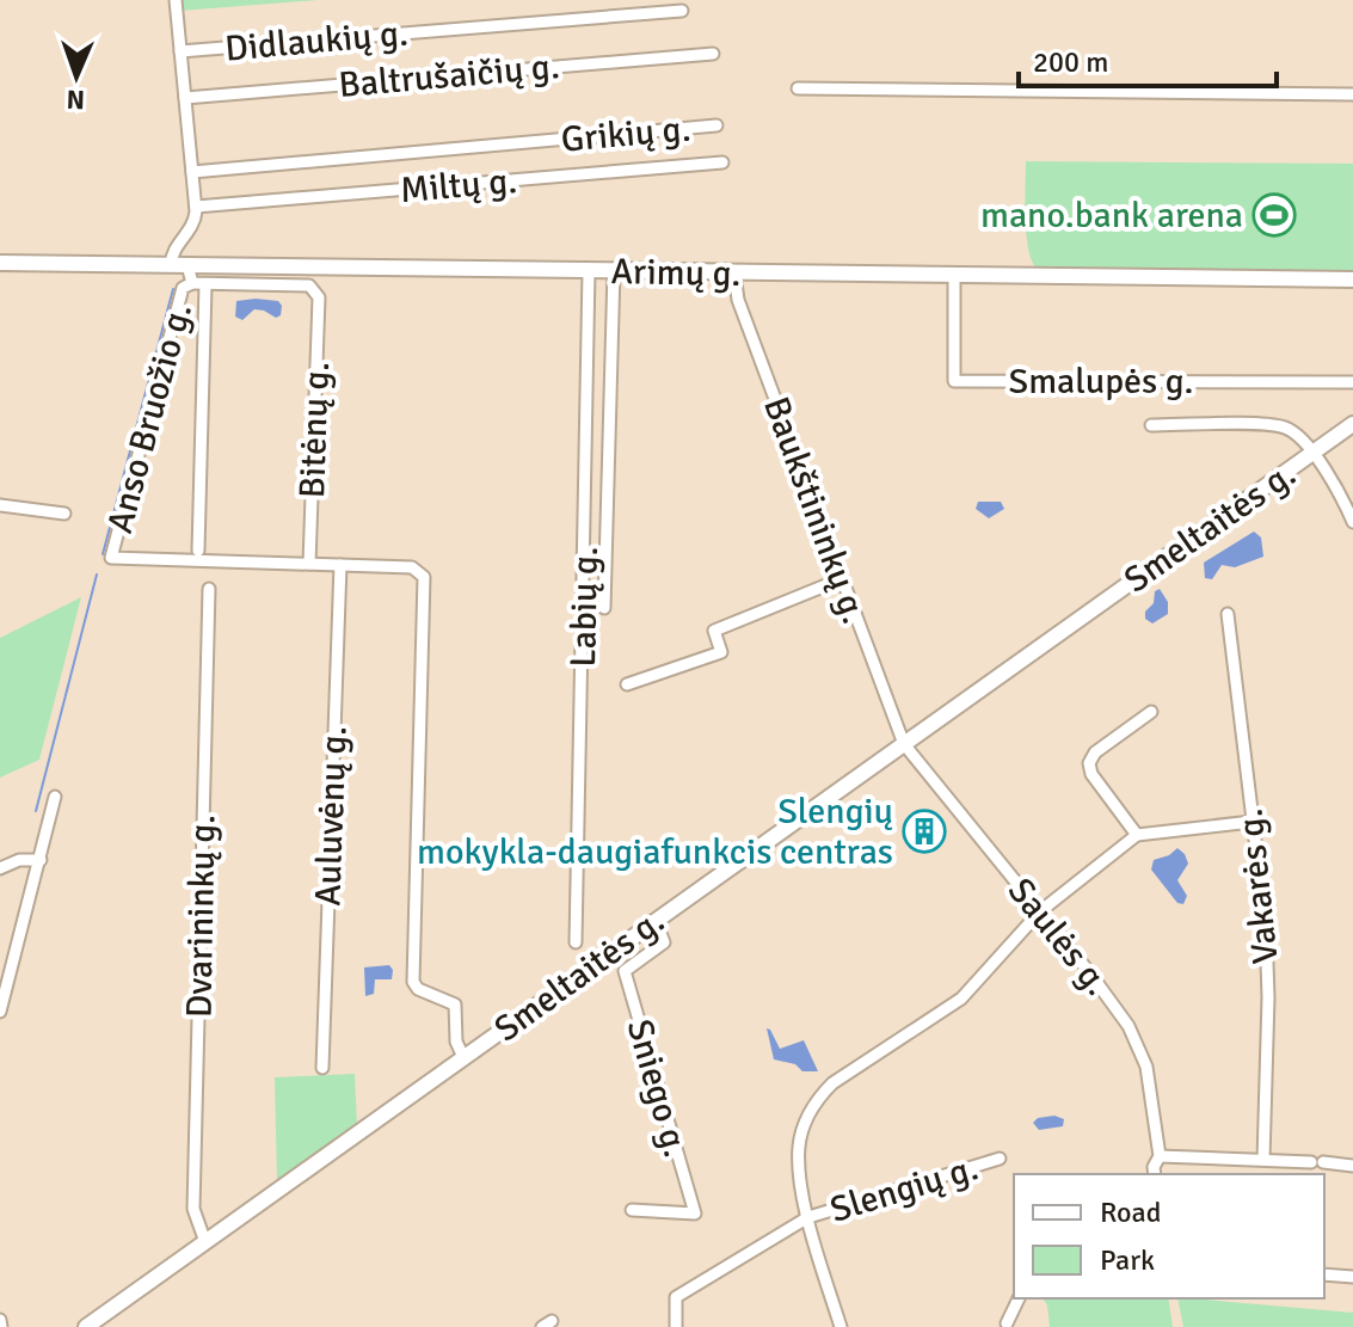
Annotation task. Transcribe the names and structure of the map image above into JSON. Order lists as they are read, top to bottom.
{
  "streets": {
    "main road": ["Arimų g.", "Smeltaitės g."],
    "street": [
      "Didlaukių g.",
      "Baltrušaičių g.",
      "Grikių g.",
      "Miltų g.",
      "Smalupės g.",
      "Anso Bruožio g.",
      "Bitėnų g.",
      "Baukštininkų g.",
      "Labių g.",
      "Auluvėnų g.",
      "Vakarės g.",
      "Dvarininkų g.",
      "Saulės g.",
      "Sniego g.",
      "Slengių g."
    ]
  },
  "crossings": [
    ["Arimų g.", "Smalupės g."],
    ["Arimų g.", "Baukštininkų g."],
    ["Arimų g.", "Labių g."],
    ["Smalupės g.", "Smeltaitės g."],
    ["Anso Bruožio g.", "Bitėnų g."],
    ["Baukštininkų g.", "Smeltaitės g."],
    ["Baukštininkų g.", "Saulės g."],
    ["Smeltaitės g.", "Dvarininkų g."],
    ["Smeltaitės g.", "Saulės g."],
    ["Smeltaitės g.", "Sniego g."]
  ],
  "places": {
    "sports": ["mano.bank arena"],
    "building": ["Slengių mokykla-daugiafunkcis centras"]
  },
  "legend": ["Road", "Park"],
  "scale_bar": "200 m",
  "north": "bottom"
}
